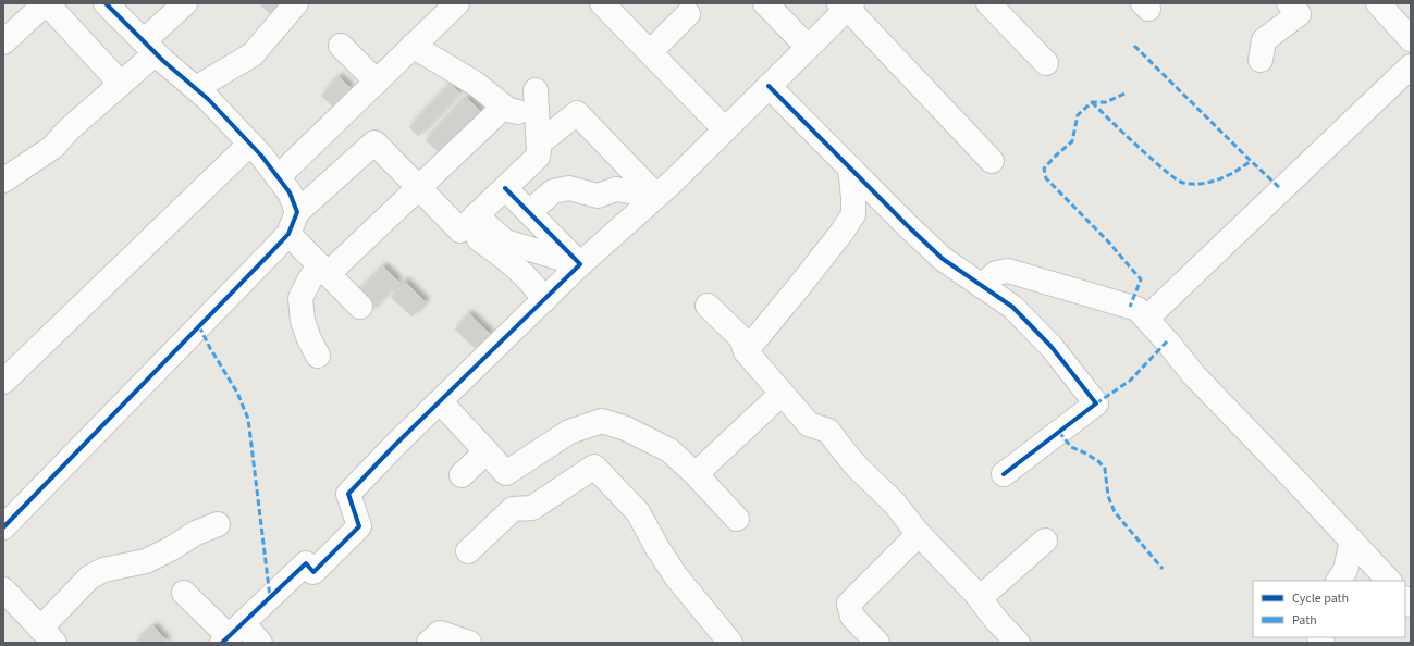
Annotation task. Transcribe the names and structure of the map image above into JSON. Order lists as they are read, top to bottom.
{
  "legend": ["Cycle path", "Path"]
}
